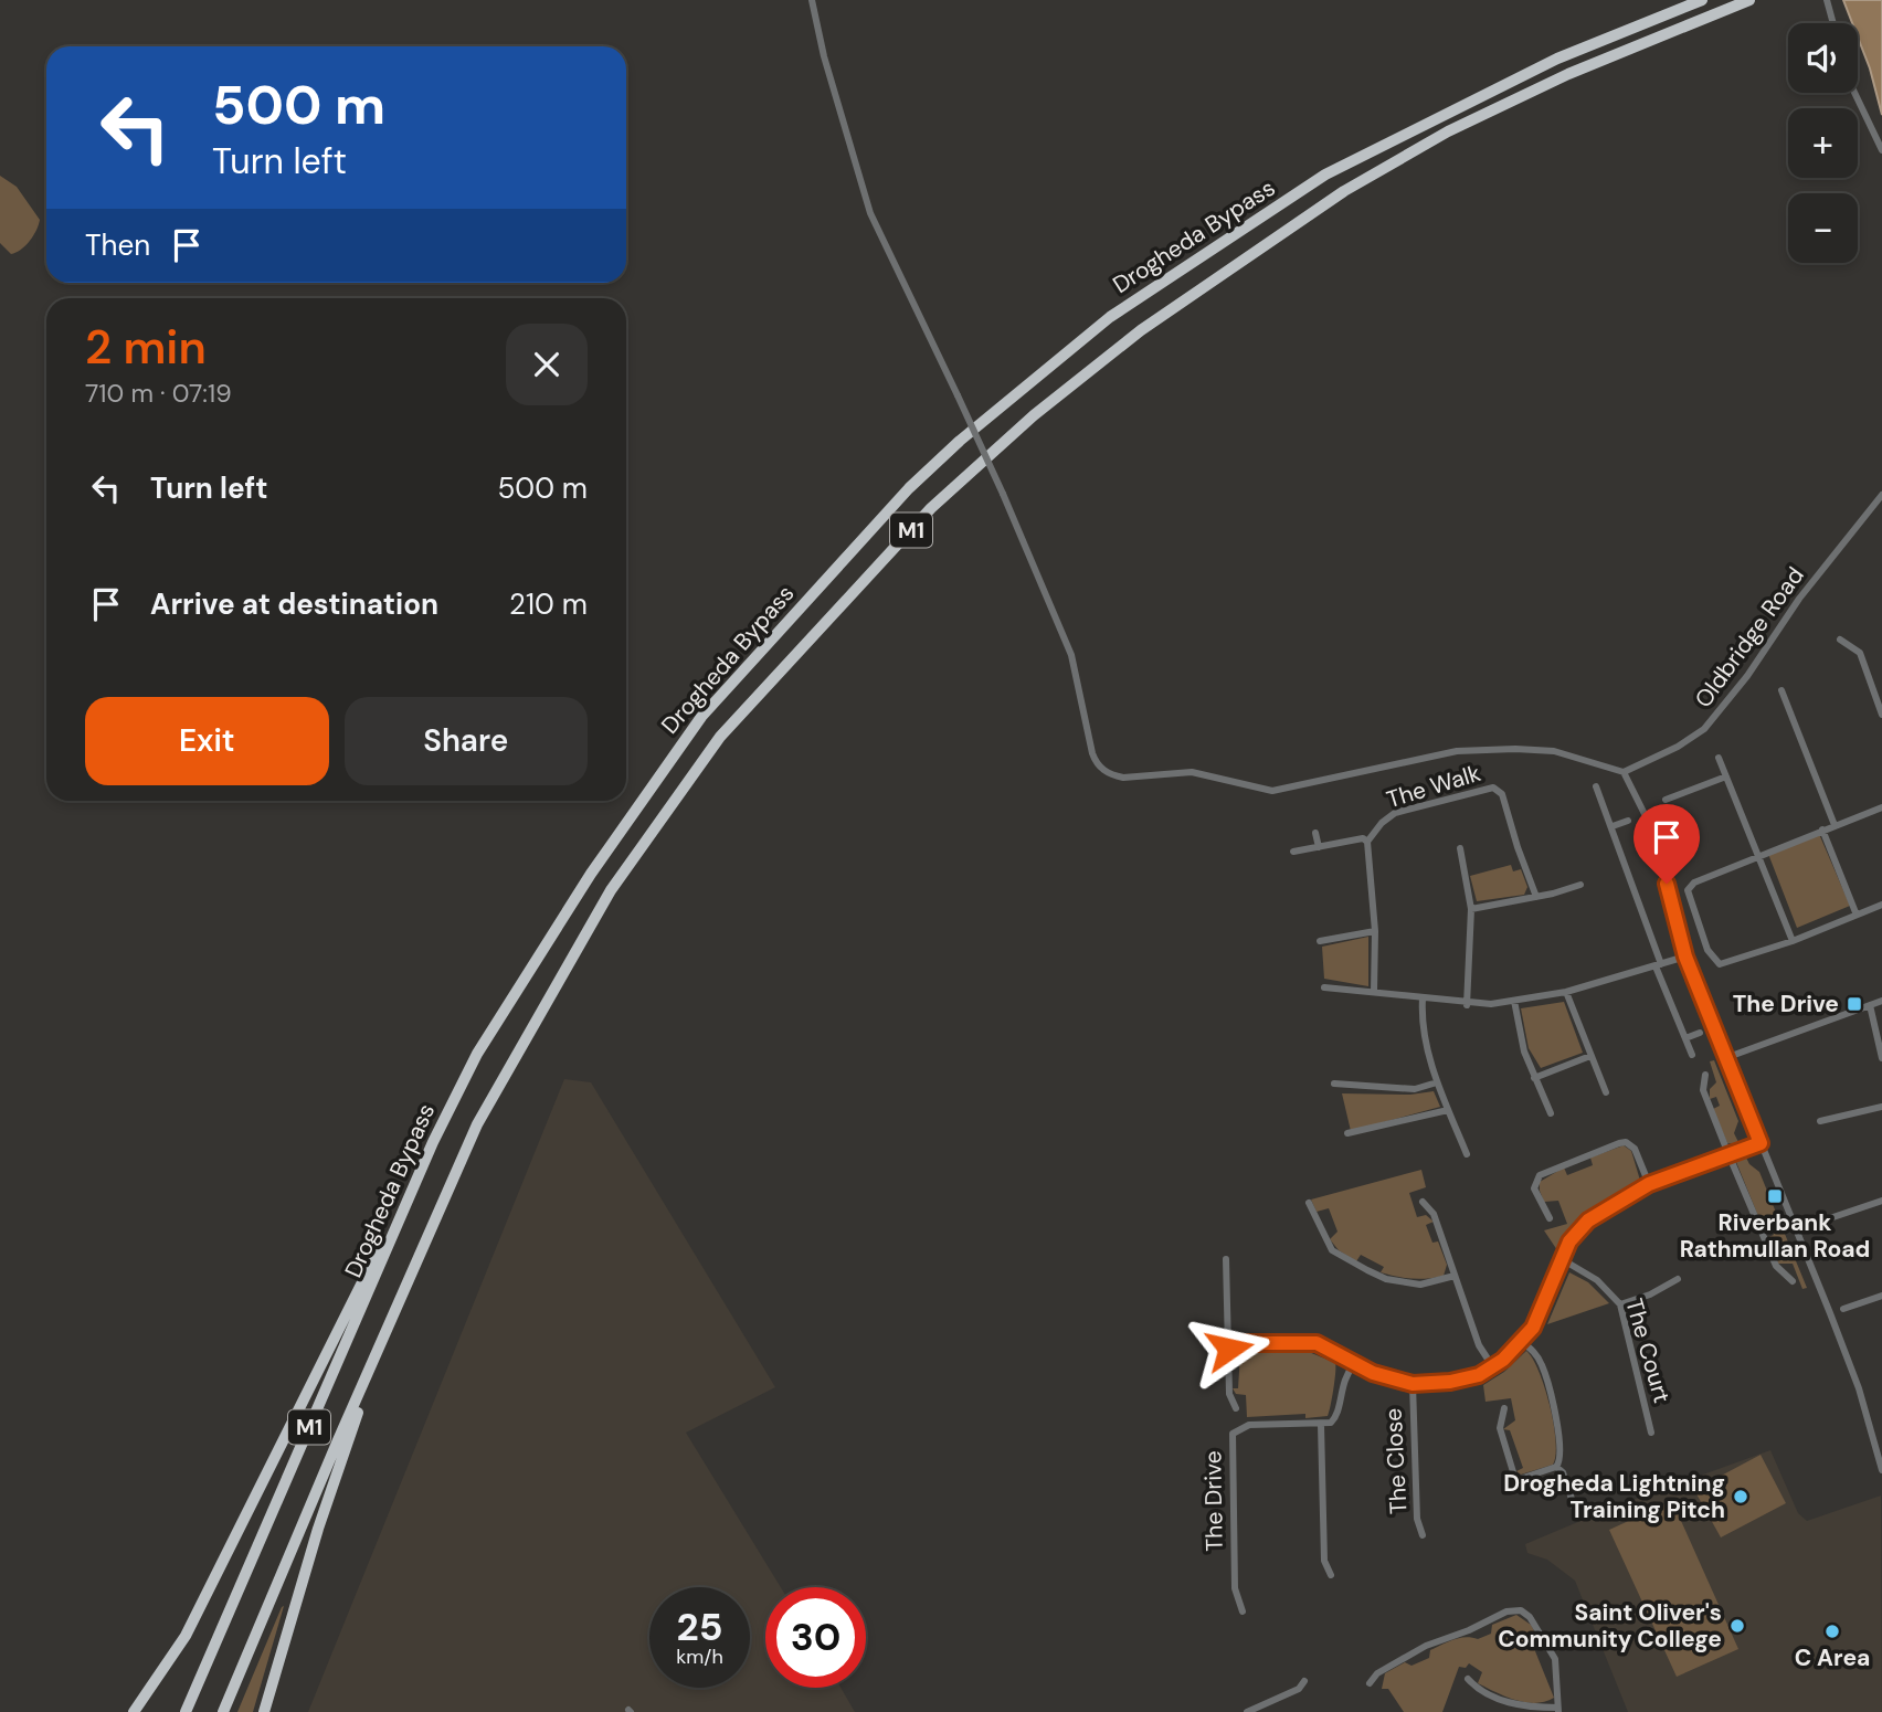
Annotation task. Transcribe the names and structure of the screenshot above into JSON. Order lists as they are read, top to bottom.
{
  "streets": {
    "highway": ["Drogheda Bypass", "M1"],
    "street": [
      "Oldbridge Road",
      "The Walk",
      "The Court",
      "The Close",
      "The Drive"
    ]
  },
  "places": {
    "transit": ["The Drive", "Riverbank Rathmullan Road"],
    "other": ["Drogheda Lightning Training Pitch", "Saint Oliver's Community College", "C Area"]
  },
  "page": {
    "map_buttons": ["+", "−"],
    "turn": ["500 m", "Turn left"],
    "then": "Then",
    "heading": ["2 min", "710 m · 07:19"],
    "list": [
      {
        "name": "Turn left",
        "value": "500 m"
      },
      {
        "name": "Arrive at destination",
        "value": "210 m"
      }
    ],
    "buttons": ["Exit", "Share"],
    "speed": "25 km/h",
    "limit": "30"
  }
}
